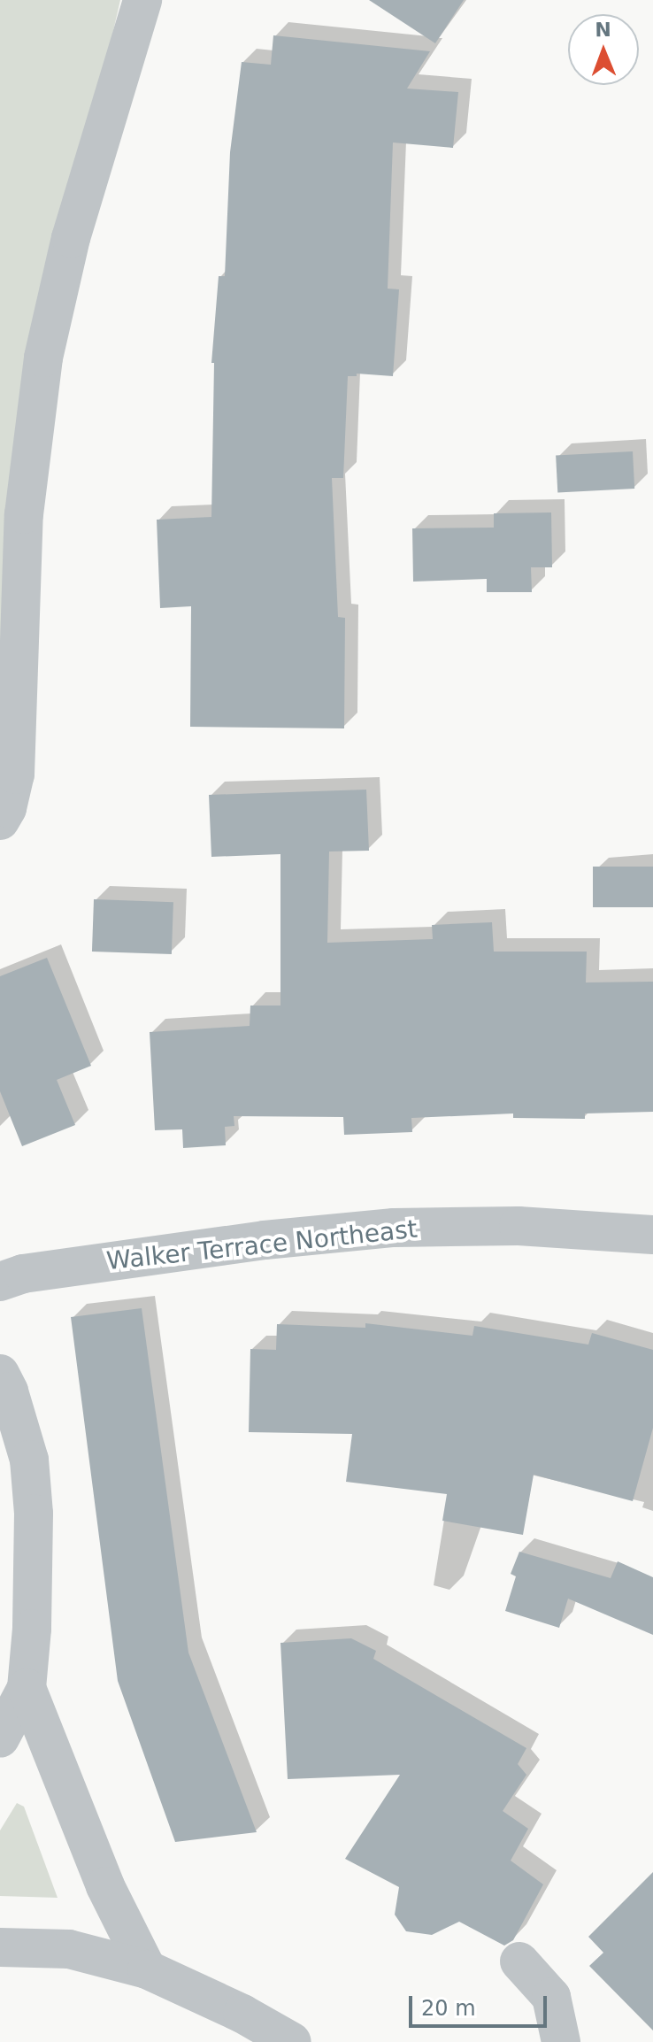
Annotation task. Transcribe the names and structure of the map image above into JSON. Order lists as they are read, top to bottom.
{
  "streets": {
    "street": ["Walker Terrace Northeast"]
  },
  "scale_bar": "20 m",
  "north": "top"
}
